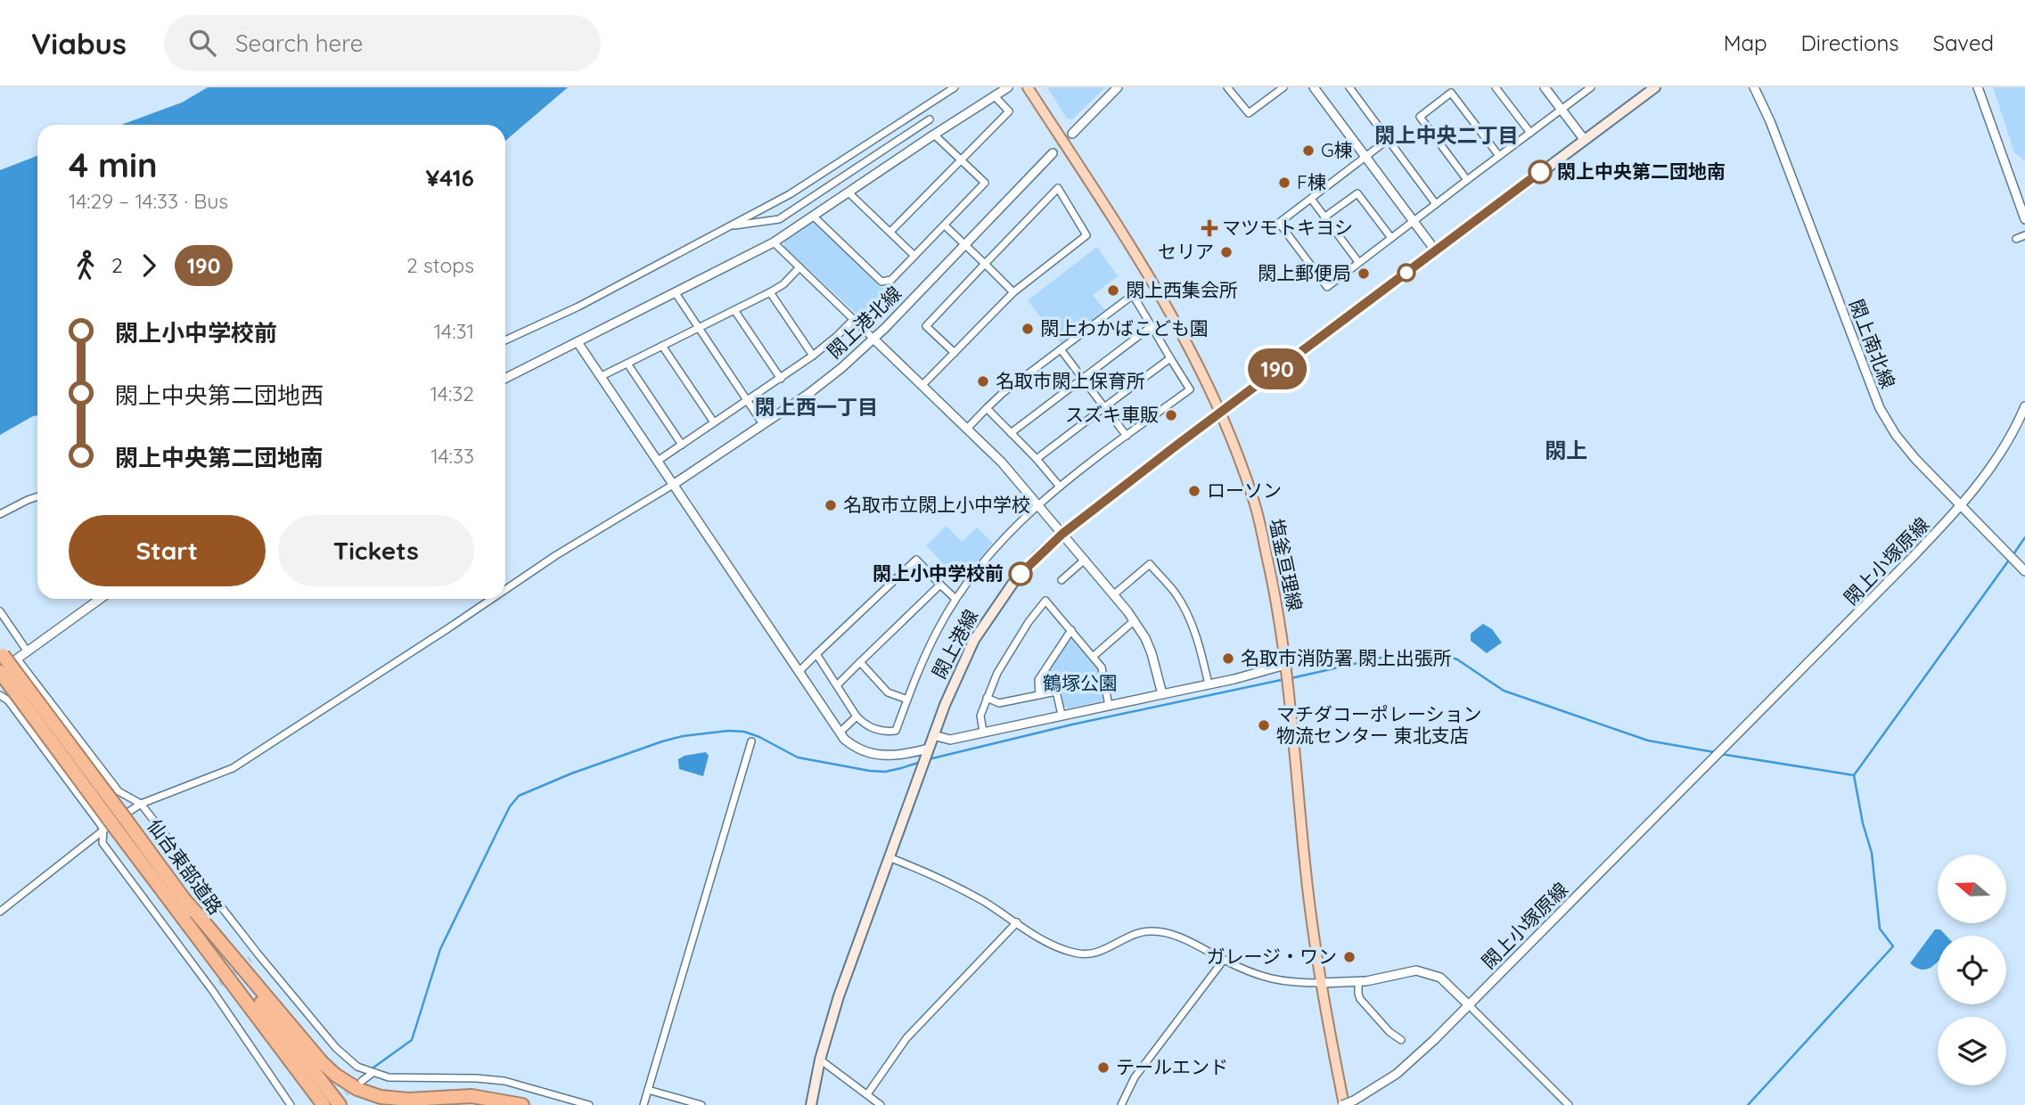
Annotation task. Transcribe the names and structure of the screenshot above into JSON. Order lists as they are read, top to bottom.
{
  "streets": {
    "highway": ["仙台東部道路"],
    "main road": ["塩釜亘理線", "閖上港線"],
    "street": ["閖上港北線", "閖上南北線", "閖上小塚原線"]
  },
  "crossings": [
    ["閖上南北線", "閖上小塚原線"],
    ["閖上小塚原線", "塩釜亘理線"],
    ["塩釜亘理線", "閖上港線"]
  ],
  "districts": ["閖上中央二丁目", "閖上西一丁目", "閖上"],
  "parks": ["鶴塚公園"],
  "places": {
    "other": [
      "G棟",
      "閖上中央第二団地南",
      "F棟",
      "セリア",
      "閖上郵便局",
      "閖上西集会所",
      "閖上わかばこども園",
      "名取市閖上保育所",
      "スズキ車販",
      "ローソン",
      "名取市立閖上小中学校",
      "閖上小中学校前",
      "名取市消防署 閖上出張所",
      "マチダコーポレーション 物流センター 東北支店",
      "ガレージ・ワン",
      "テールエンド"
    ],
    "health": ["マツモトキヨシ"]
  },
  "lines": ["bus line 190"],
  "north": "left",
  "page": {
    "header": "Viabus",
    "search": "Search here",
    "nav": ["Map", "Directions", "Saved"],
    "on_map": "190",
    "heading": ["4 min", "14:29 – 14:33 · Bus", "¥416"],
    "legs": ["2", "190", "2 stops"],
    "list": [
      {
        "name": "閖上小中学校前",
        "value": "14:31"
      },
      {
        "name": "閖上中央第二団地西",
        "value": "14:32"
      },
      {
        "name": "閖上中央第二団地南",
        "value": "14:33"
      }
    ],
    "buttons": ["Start", "Tickets"]
  }
}
